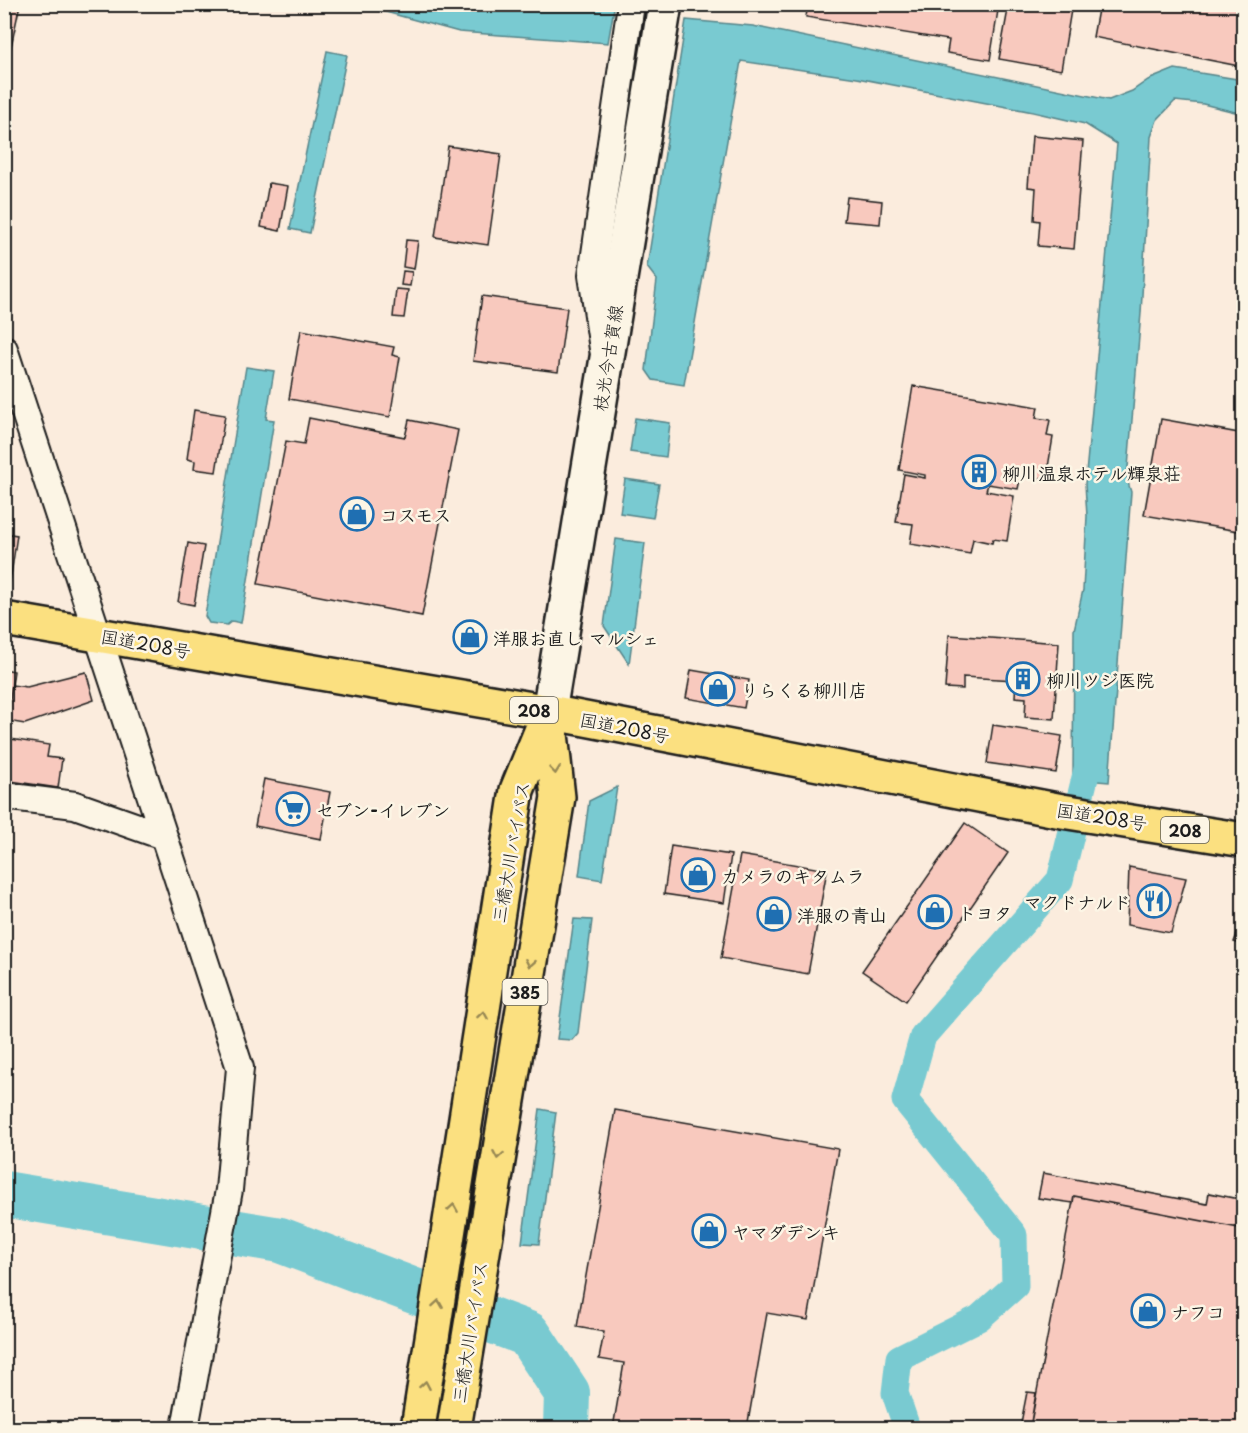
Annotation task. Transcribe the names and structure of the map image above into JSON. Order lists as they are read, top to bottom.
{
  "streets": {
    "highway": [
      "国道208号",
      "208",
      "三橋大川バイパス",
      "385"
    ],
    "main road": ["枝光今古賀線"]
  },
  "crossings": [
    ["枝光今古賀線", "国道208号"],
    ["枝光今古賀線", "三橋大川バイパス"],
    ["国道208号", "三橋大川バイパス"]
  ],
  "places": {
    "building": ["柳川温泉ホテル輝泉荘", "柳川ツジ医院"],
    "shop": [
      "コスモス",
      "洋服お直し マルシェ",
      "りらくる柳川店",
      "カメラのキタムラ",
      "トヨタ",
      "洋服の青山",
      "ヤマダデンキ",
      "ナフコ"
    ],
    "supermarket": ["セブン-イレブン"],
    "restaurant": ["マクドナルド"]
  }
}
